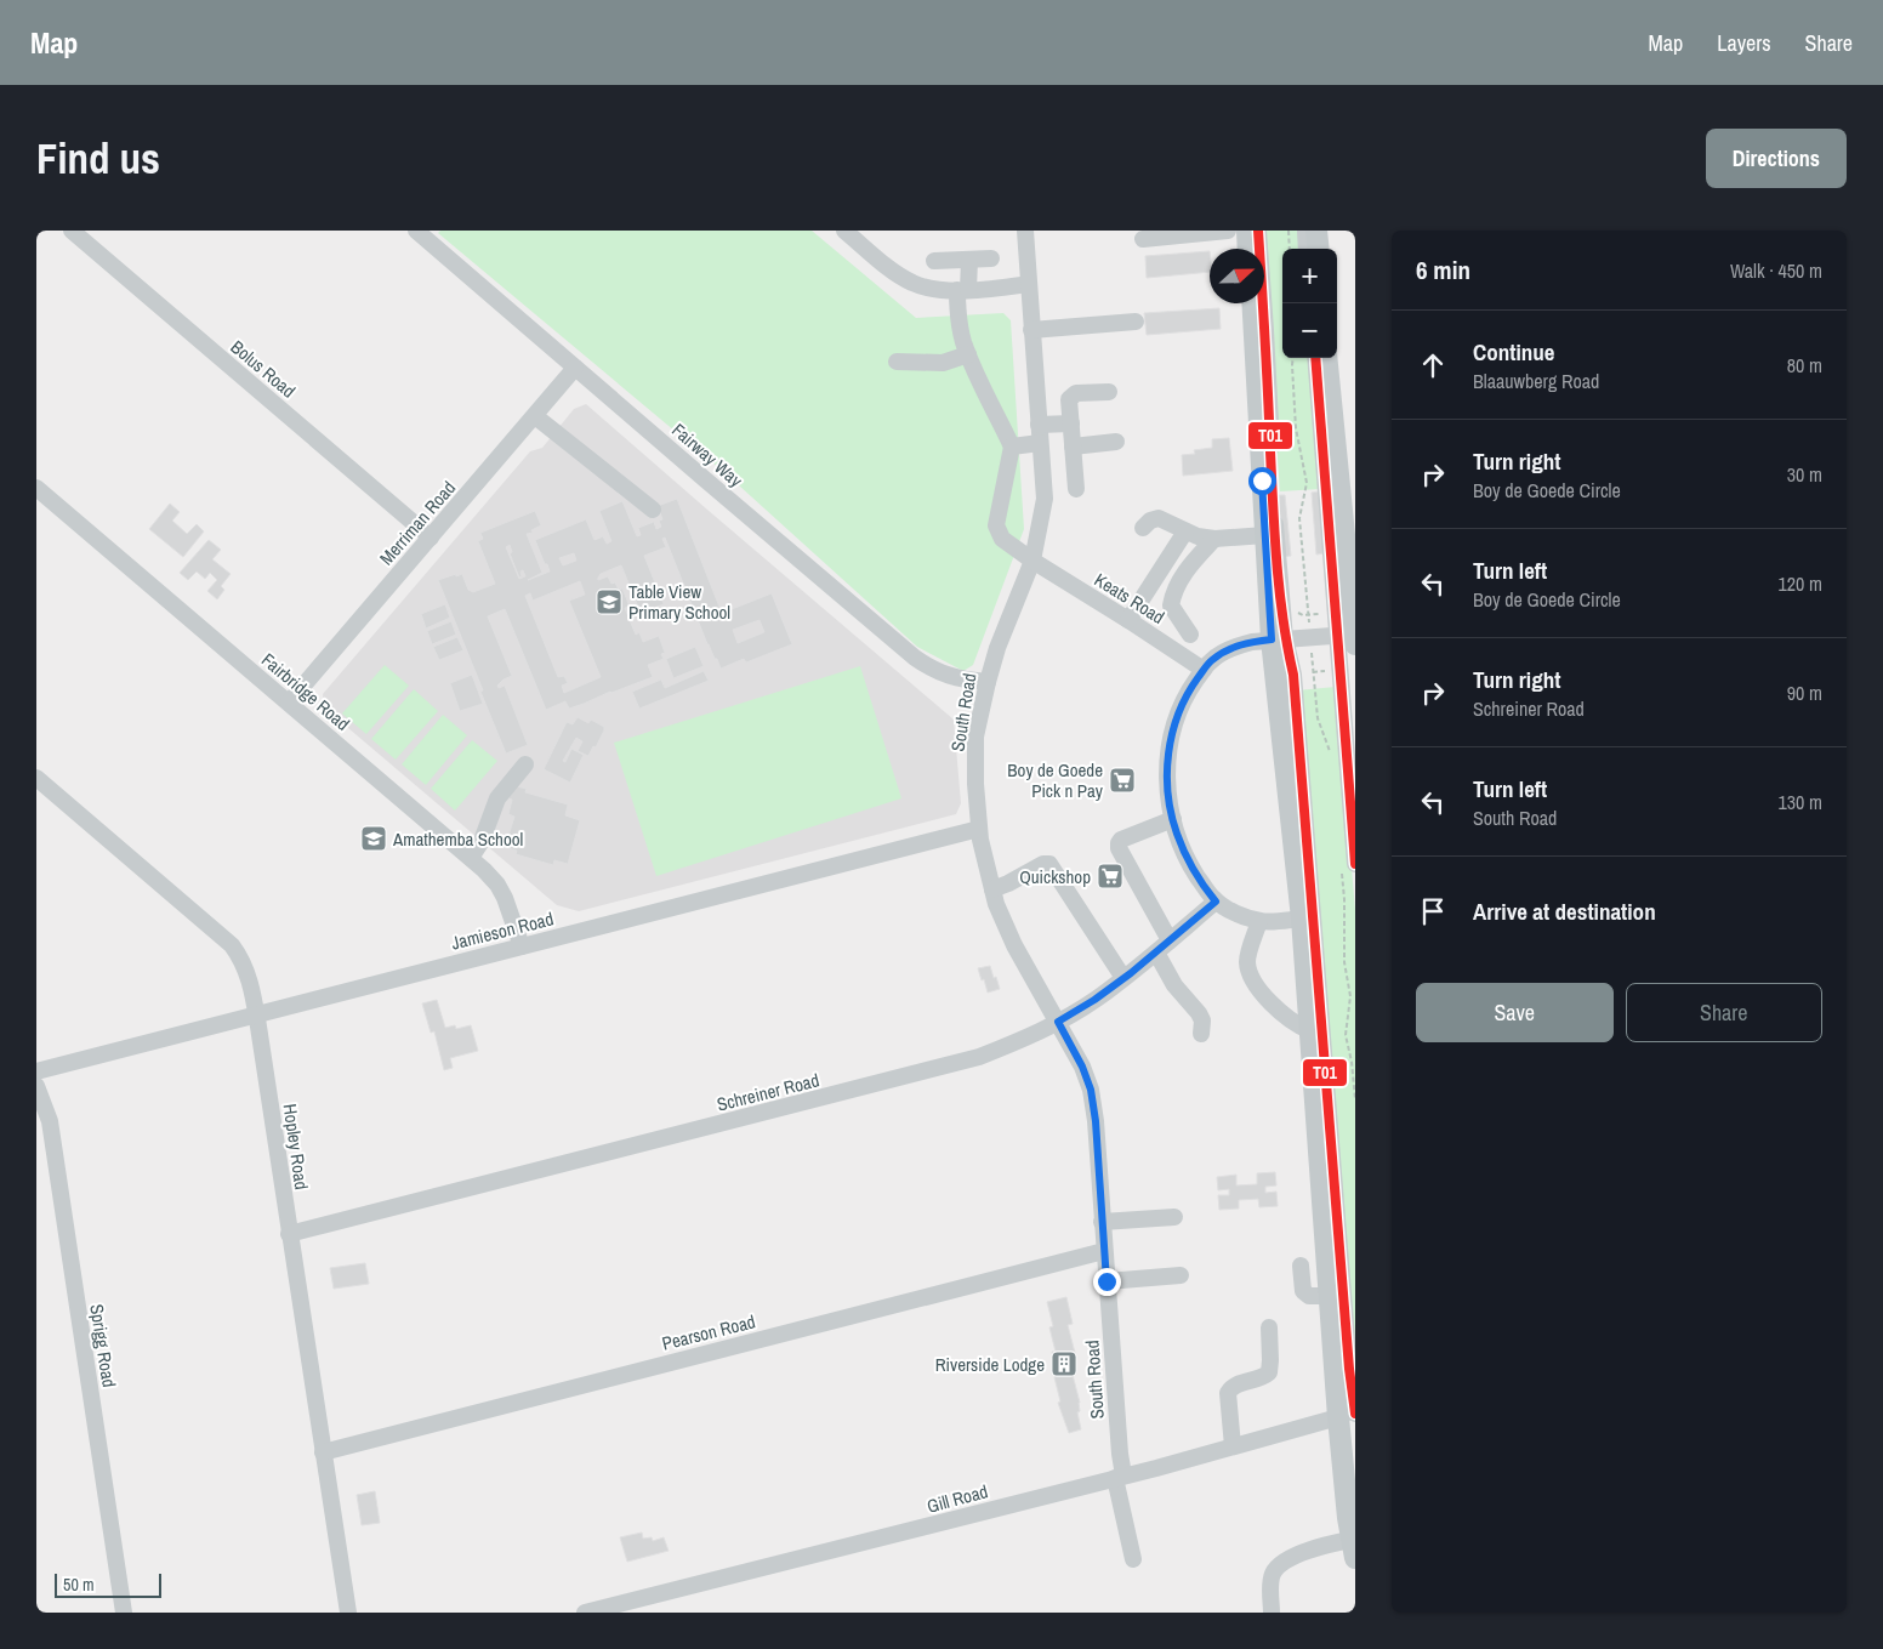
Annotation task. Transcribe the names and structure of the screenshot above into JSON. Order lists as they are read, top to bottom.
{
  "streets": {
    "street": [
      "Bolus Road",
      "Fairway Way",
      "Merriman Road",
      "Keats Road",
      "Fairbridge Road",
      "South Road",
      "Jamieson Road",
      "Schreiner Road",
      "Hopley Road",
      "Pearson Road",
      "Sprigg Road",
      "Gill Road"
    ]
  },
  "crossings": [
    ["Bolus Road", "Merriman Road"],
    ["Fairway Way", "Merriman Road"],
    ["Fairway Way", "South Road"],
    ["Merriman Road", "Fairbridge Road"],
    ["Keats Road", "South Road"],
    ["Fairbridge Road", "Jamieson Road"],
    ["South Road", "Jamieson Road"],
    ["South Road", "Schreiner Road"],
    ["South Road", "Pearson Road"],
    ["South Road", "Gill Road"],
    ["Jamieson Road", "Hopley Road"],
    ["Schreiner Road", "Hopley Road"],
    ["Hopley Road", "Pearson Road"]
  ],
  "places": {
    "school or university": ["Table View Primary School", "Amathemba School"],
    "supermarket": ["Boy de Goede Pick n Pay", "Quickshop"],
    "building": ["Riverside Lodge"]
  },
  "lines": ["transit line T01"],
  "scale_bar": "50 m",
  "north": "right",
  "page": {
    "header": "Map",
    "nav": ["Map", "Layers", "Share"],
    "buttons": [
      "Directions",
      ["Save", "Share"]
    ],
    "title": "Find us",
    "heading": ["6 min", "Walk · 450 m"],
    "map_buttons": ["+", "−"],
    "list": [
      ["Continue", "Blaauwberg Road", "80 m"],
      ["Turn right", "Boy de Goede Circle", "30 m"],
      ["Turn left", "Boy de Goede Circle", "120 m"],
      ["Turn right", "Schreiner Road", "90 m"],
      ["Turn left", "South Road", "130 m"],
      "Arrive at destination"
    ],
    "scale": "50 m"
  }
}
